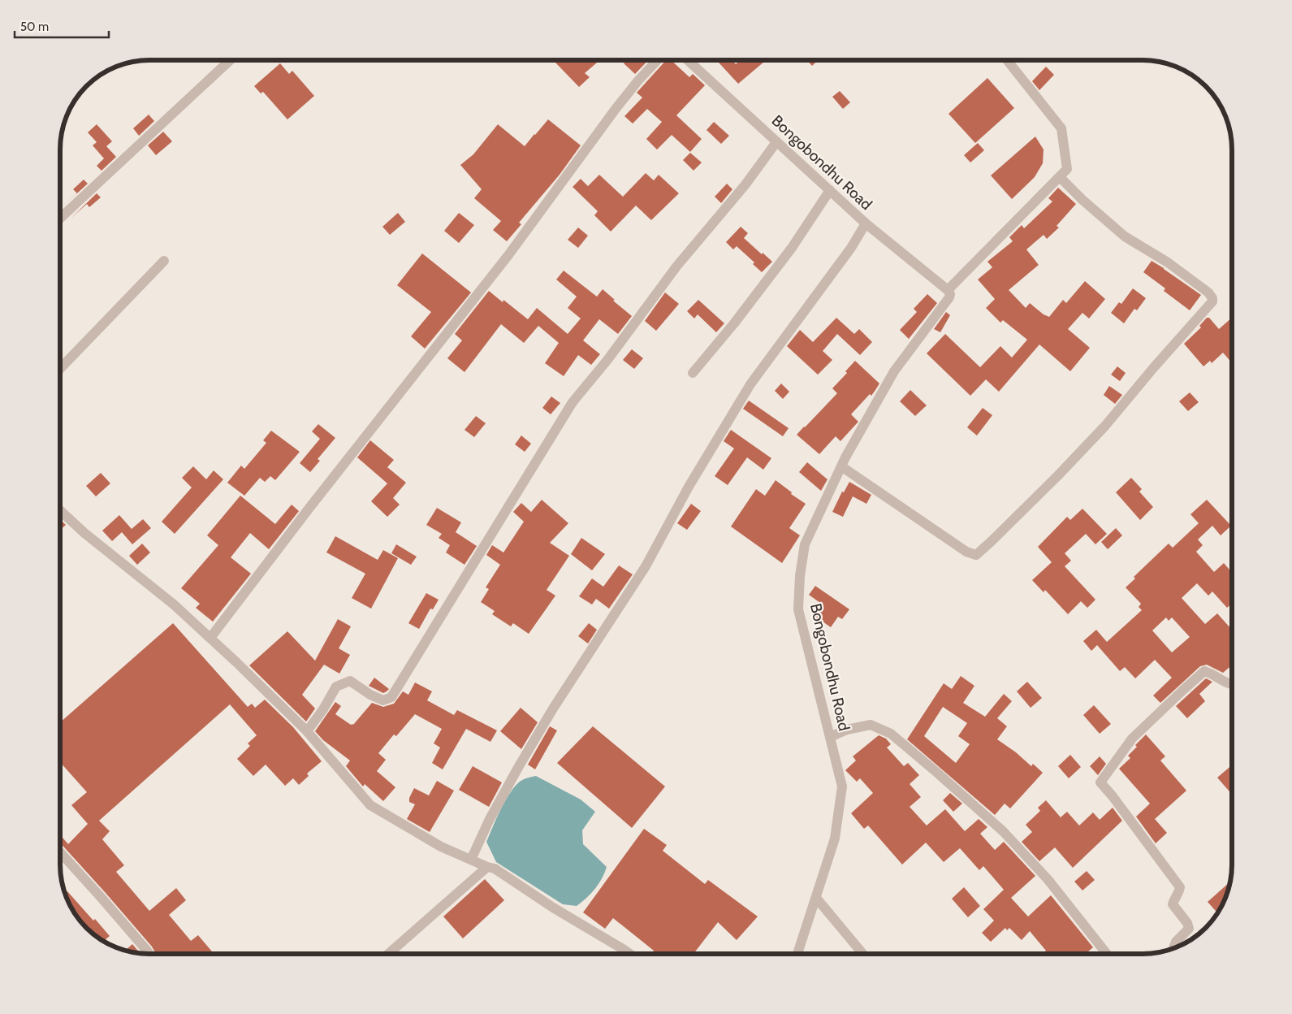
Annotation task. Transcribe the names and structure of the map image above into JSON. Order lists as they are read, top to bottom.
{
  "streets": {
    "street": ["Bongobondhu Road"]
  },
  "scale_bar": "50 m"
}
